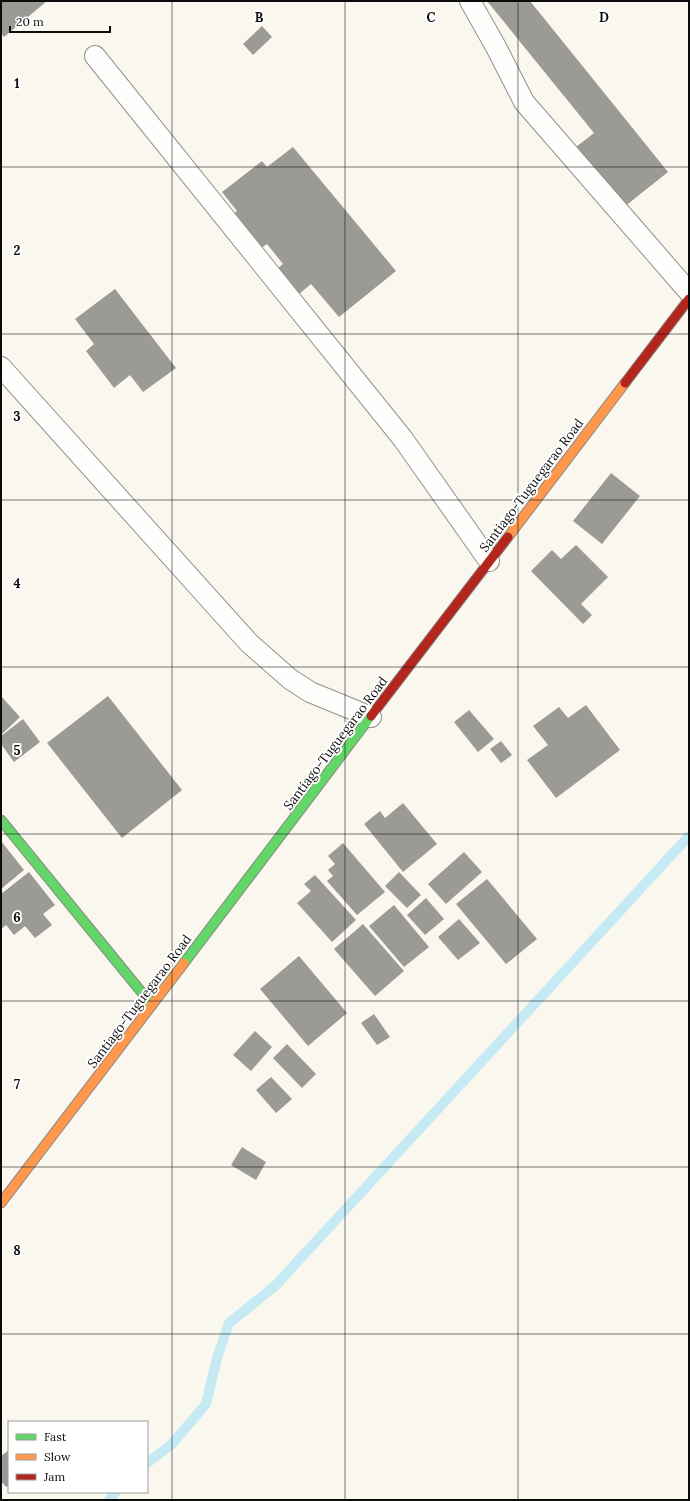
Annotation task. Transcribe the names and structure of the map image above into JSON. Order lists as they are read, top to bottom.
{
  "streets": {
    "main road": ["Santiago-Tuguegarao Road"]
  },
  "legend": ["Fast", "Slow", "Jam"],
  "scale_bar": "20 m",
  "grid": {
    "columns": ["B", "C", "D"],
    "rows": [
      "1",
      "2",
      "3",
      "4",
      "5",
      "6",
      "7",
      "8"
    ]
  }
}
